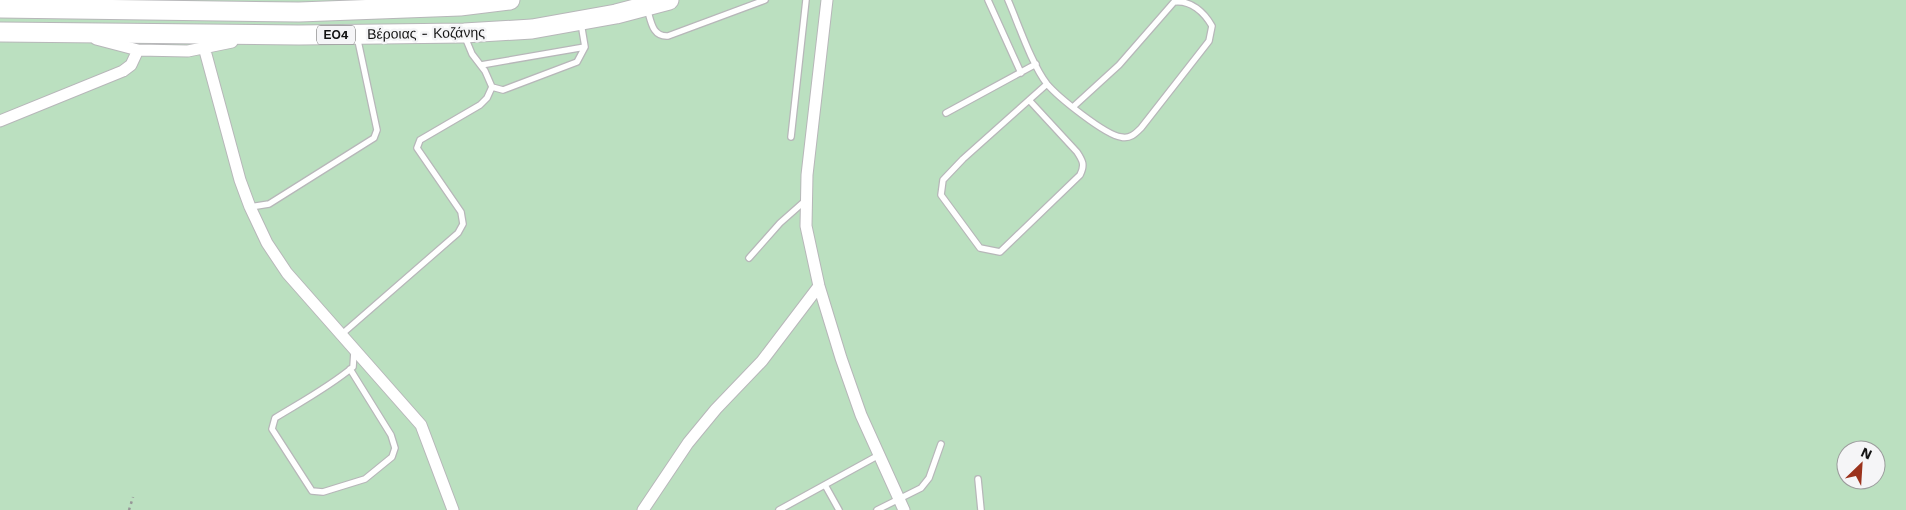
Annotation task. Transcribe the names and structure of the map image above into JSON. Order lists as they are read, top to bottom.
{
  "streets": {
    "main road": ["Βέροιας - Κοζάνης", "ΕΟ4"]
  },
  "north": "top right"
}
